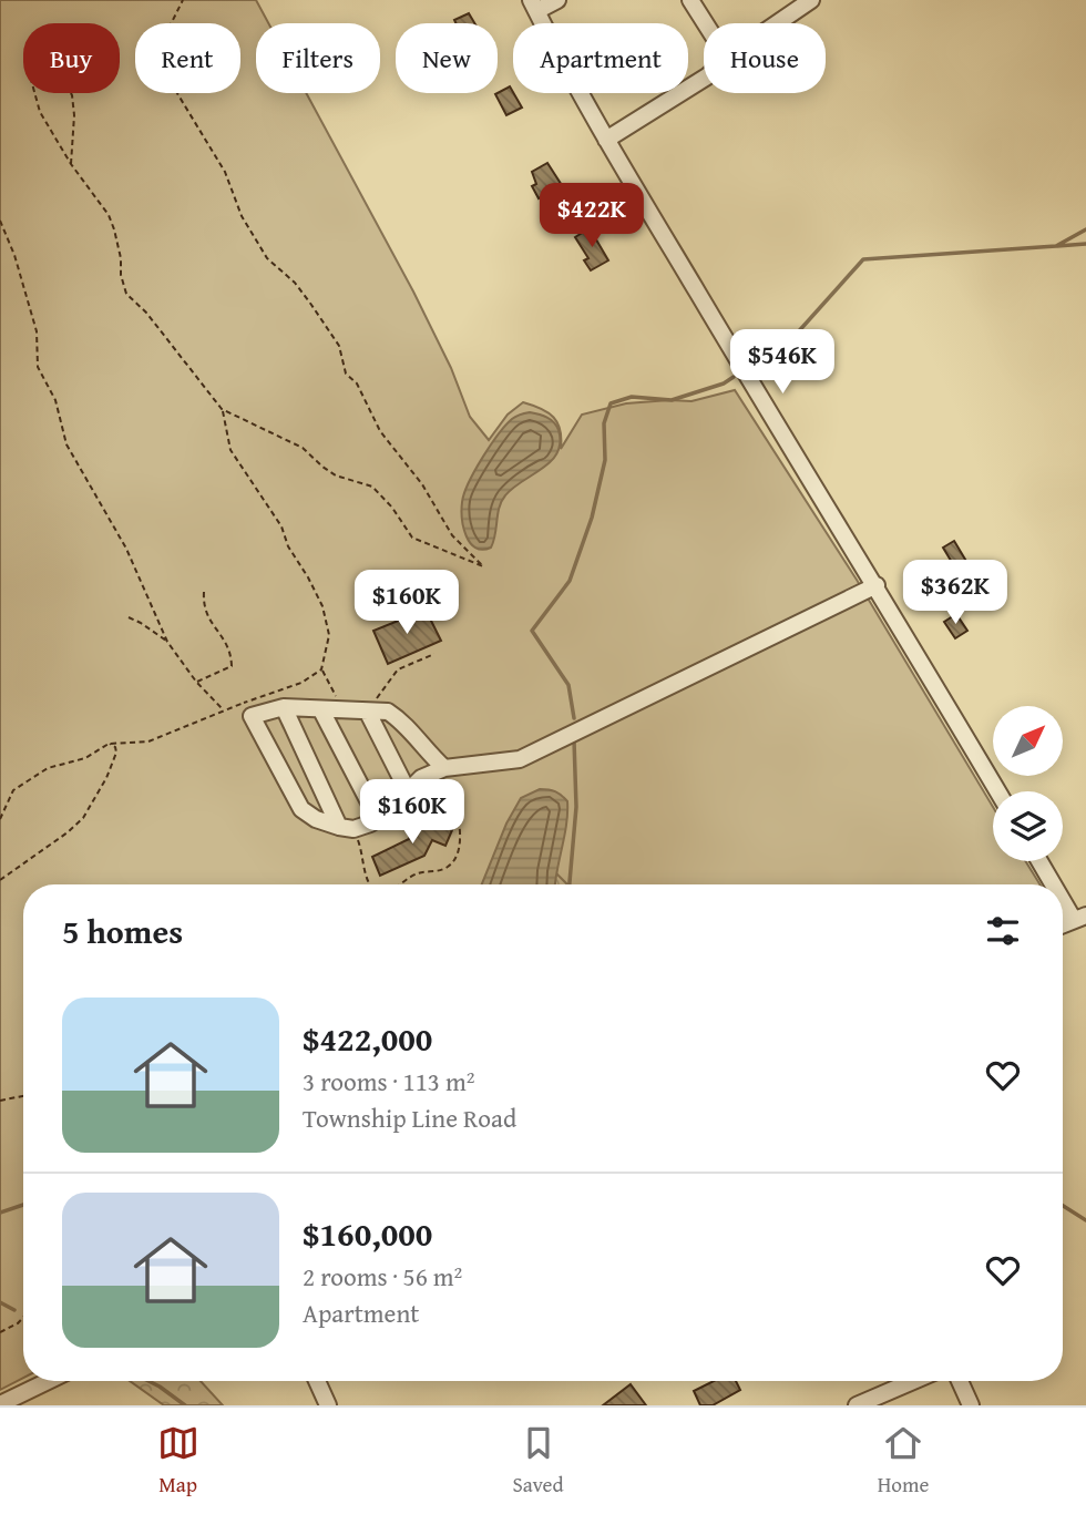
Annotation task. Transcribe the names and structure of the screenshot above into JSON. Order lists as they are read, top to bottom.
{
  "north": "top right",
  "page": {
    "chip": [
      "Buy",
      "Rent",
      "Filters",
      "New",
      "Apartment",
      "House"
    ],
    "price": [
      "$422K",
      "$546K",
      "$362K",
      "$160K",
      "$160K"
    ],
    "heading": "5 homes",
    "list": [
      {
        "name": "$422,000",
        "note": "3 rooms · 113 m² · Township Line Road"
      },
      {
        "name": "$160,000",
        "note": "2 rooms · 56 m² · Apartment"
      }
    ],
    "tabs": ["Map", "Saved", "Home"]
  }
}
